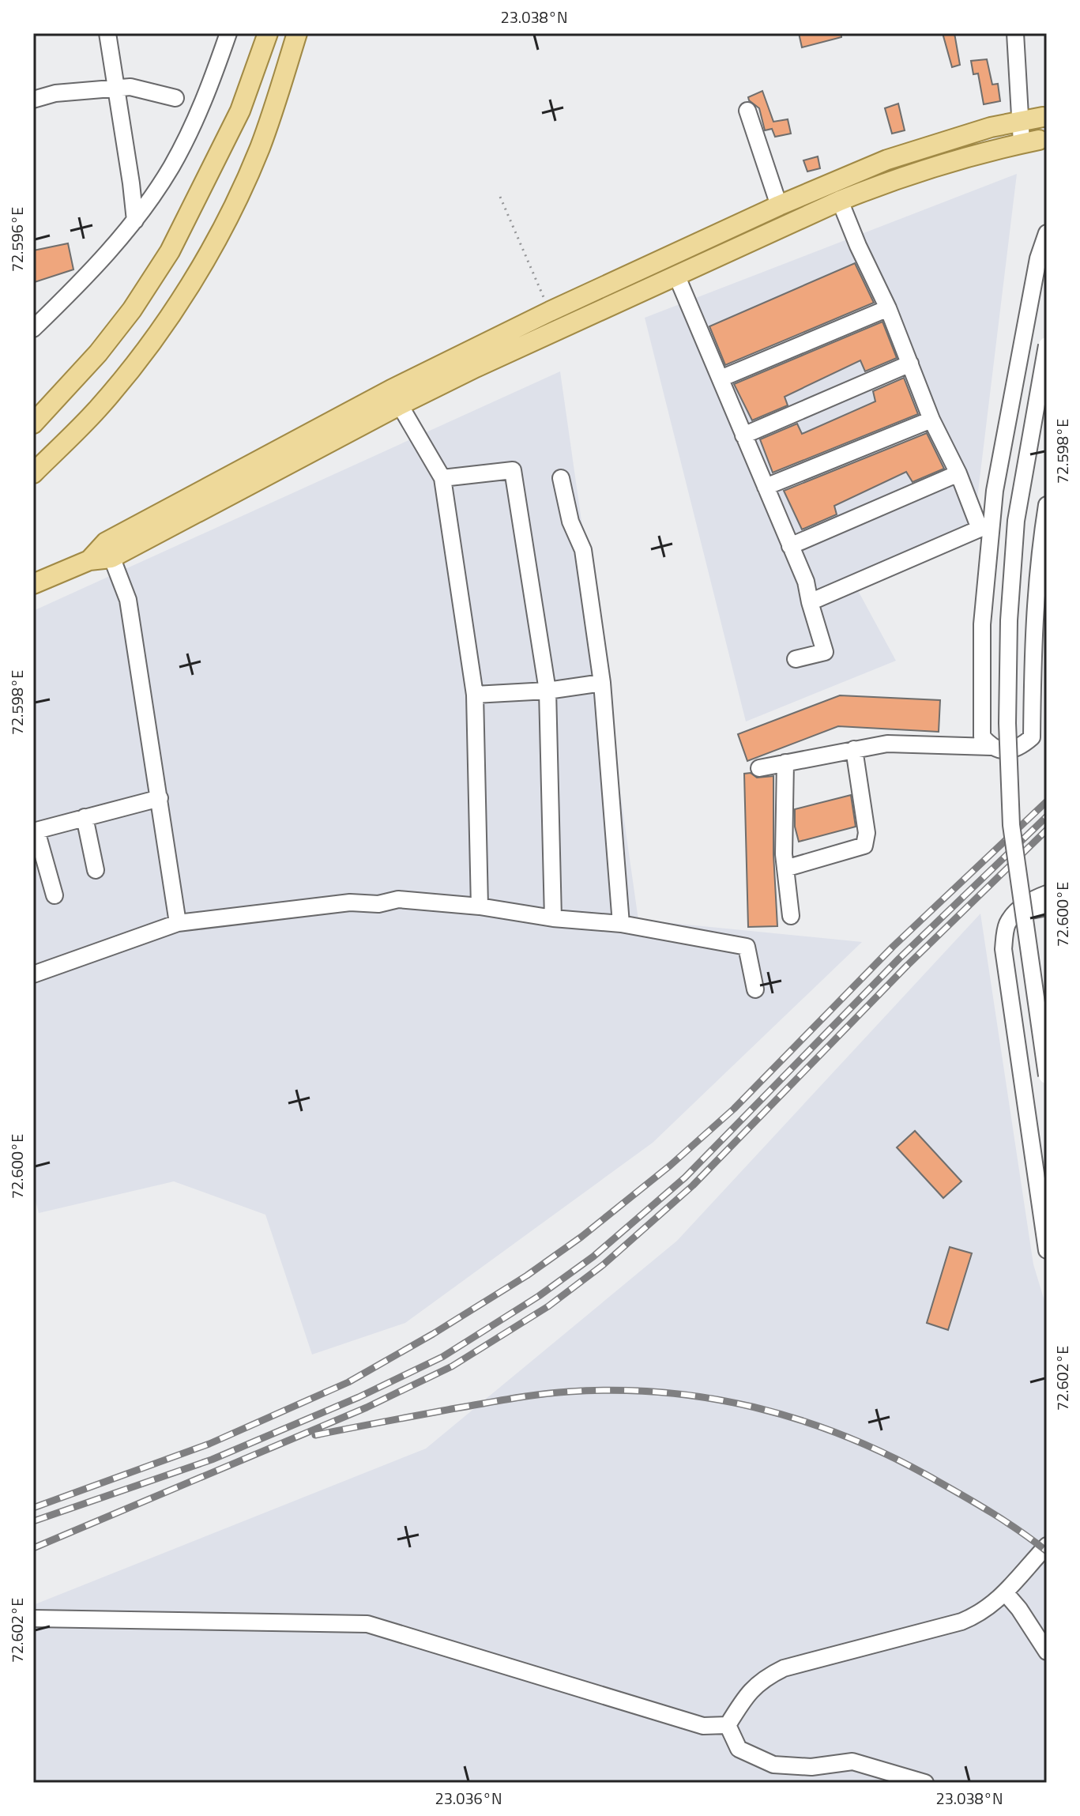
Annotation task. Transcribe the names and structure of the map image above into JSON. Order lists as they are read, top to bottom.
{
  "coordinates": [
    "23.038°N",
    "72.596°E",
    "72.598°E",
    "72.600°E",
    "72.602°E",
    "23.036°N"
  ]
}
